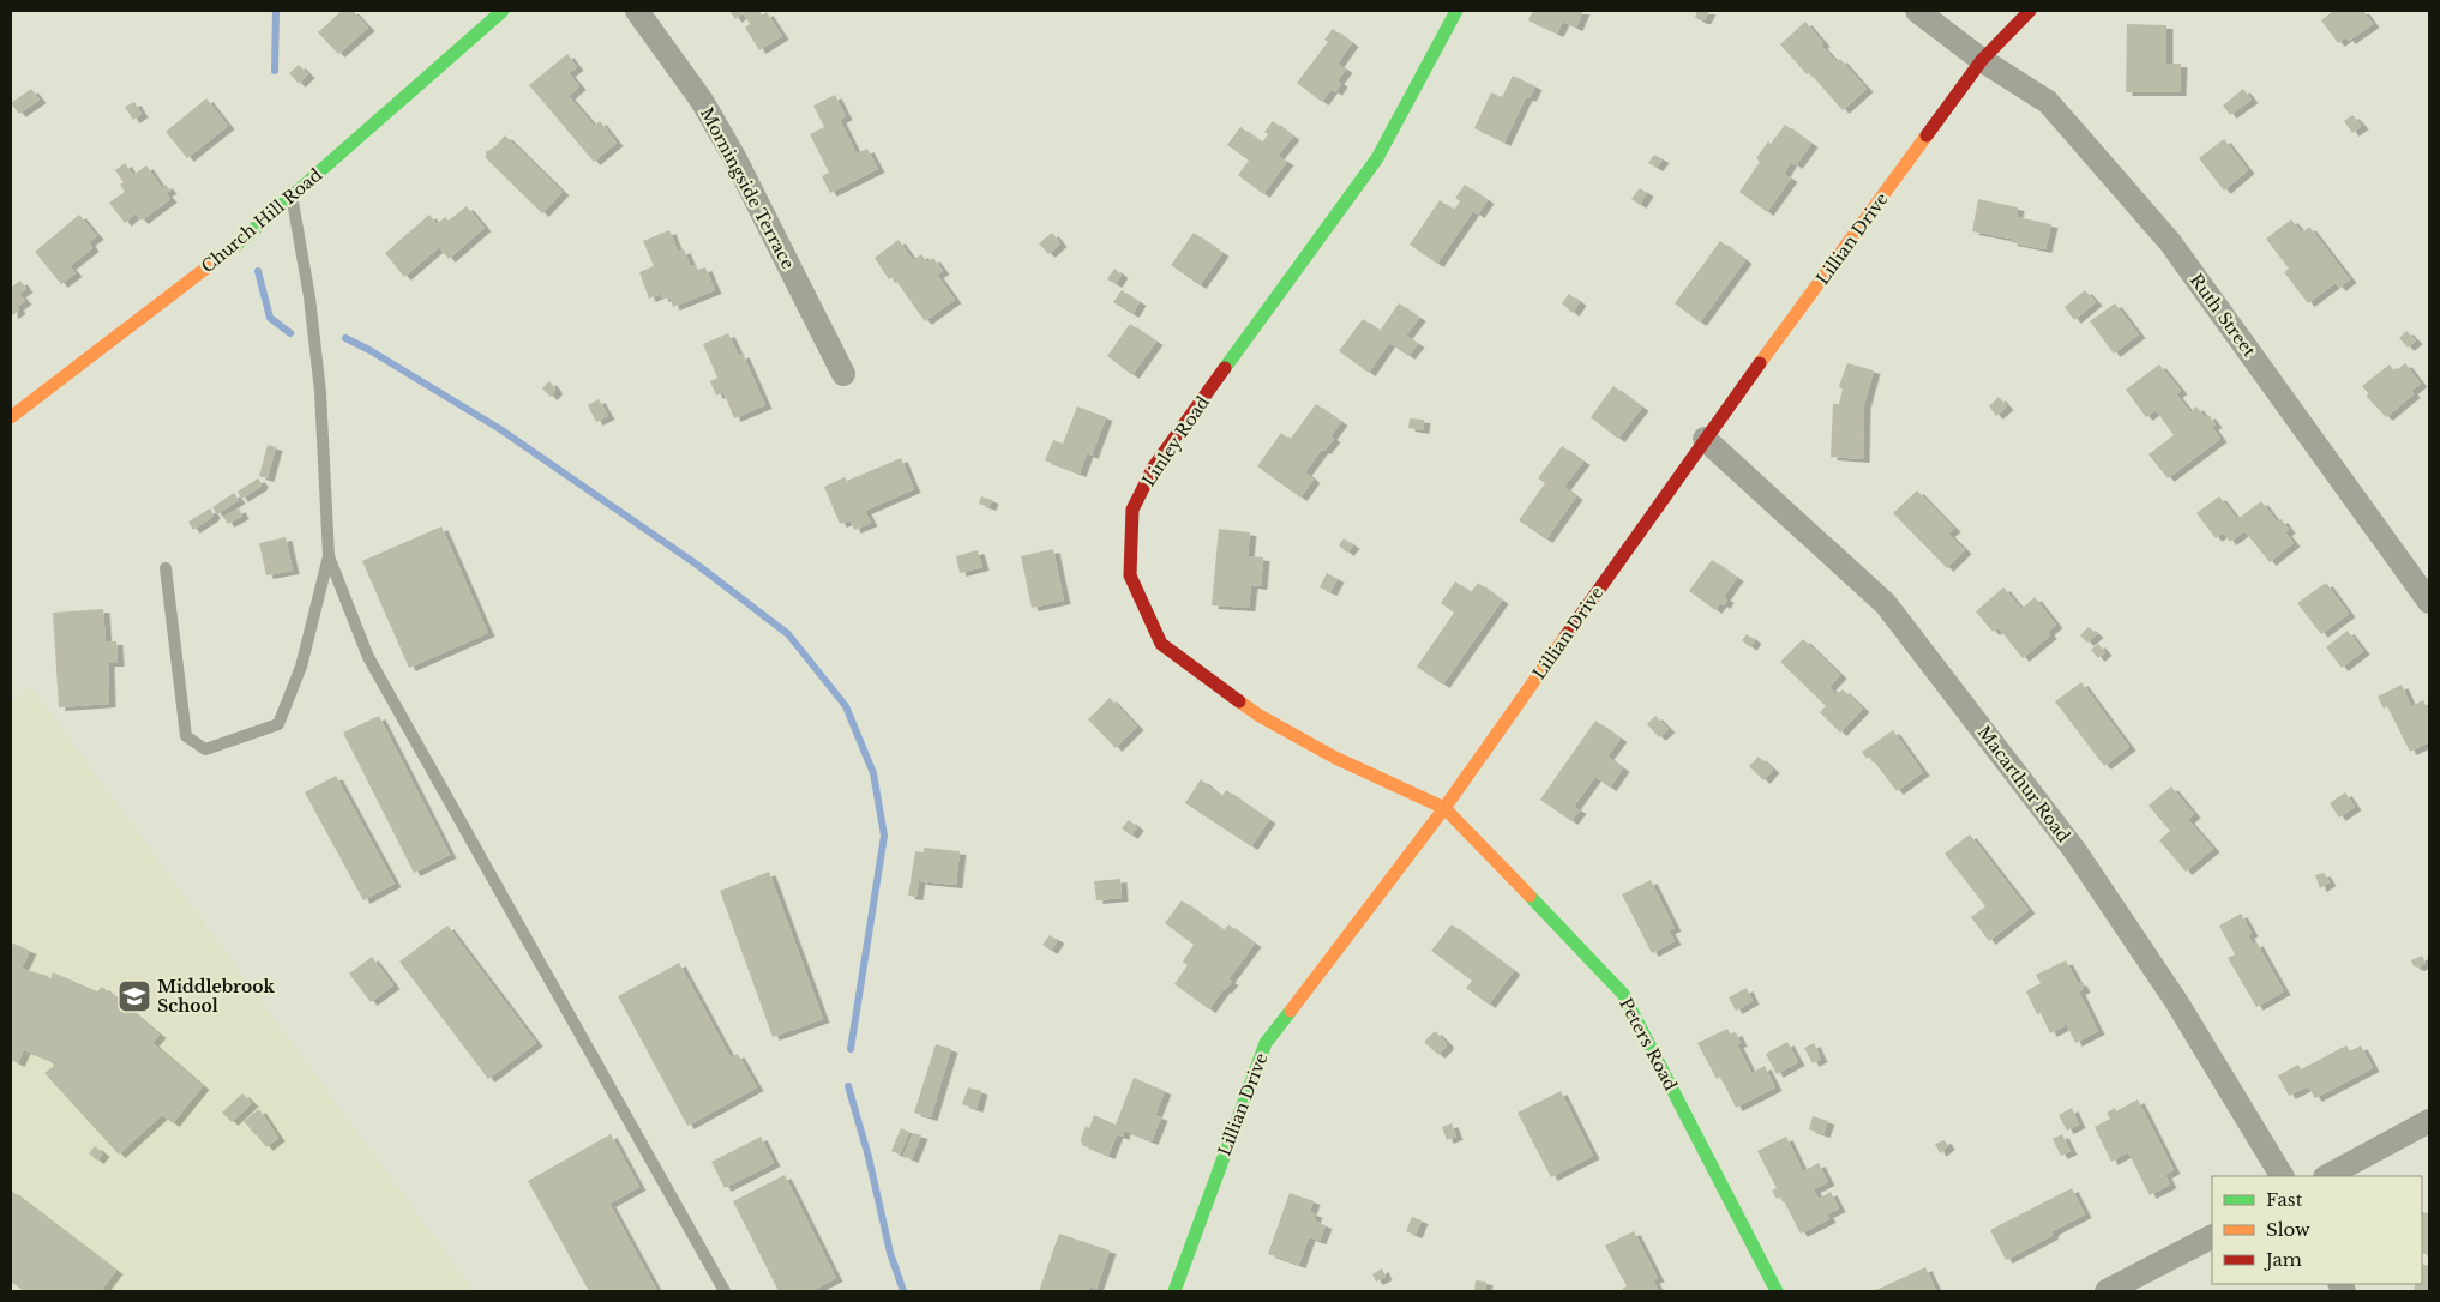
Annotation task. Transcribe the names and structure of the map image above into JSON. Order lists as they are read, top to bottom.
{
  "streets": {
    "street": [
      "Morningside Terrace",
      "Church Hill Road",
      "Lillian Drive",
      "Ruth Street",
      "Linley Road",
      "Macarthur Road",
      "Peters Road"
    ]
  },
  "crossings": [
    ["Lillian Drive", "Ruth Street"],
    ["Lillian Drive", "Linley Road"],
    ["Lillian Drive", "Macarthur Road"],
    ["Lillian Drive", "Peters Road"],
    ["Linley Road", "Peters Road"]
  ],
  "places": {
    "school or university": ["Middlebrook School"]
  },
  "legend": ["Fast", "Slow", "Jam"]
}
